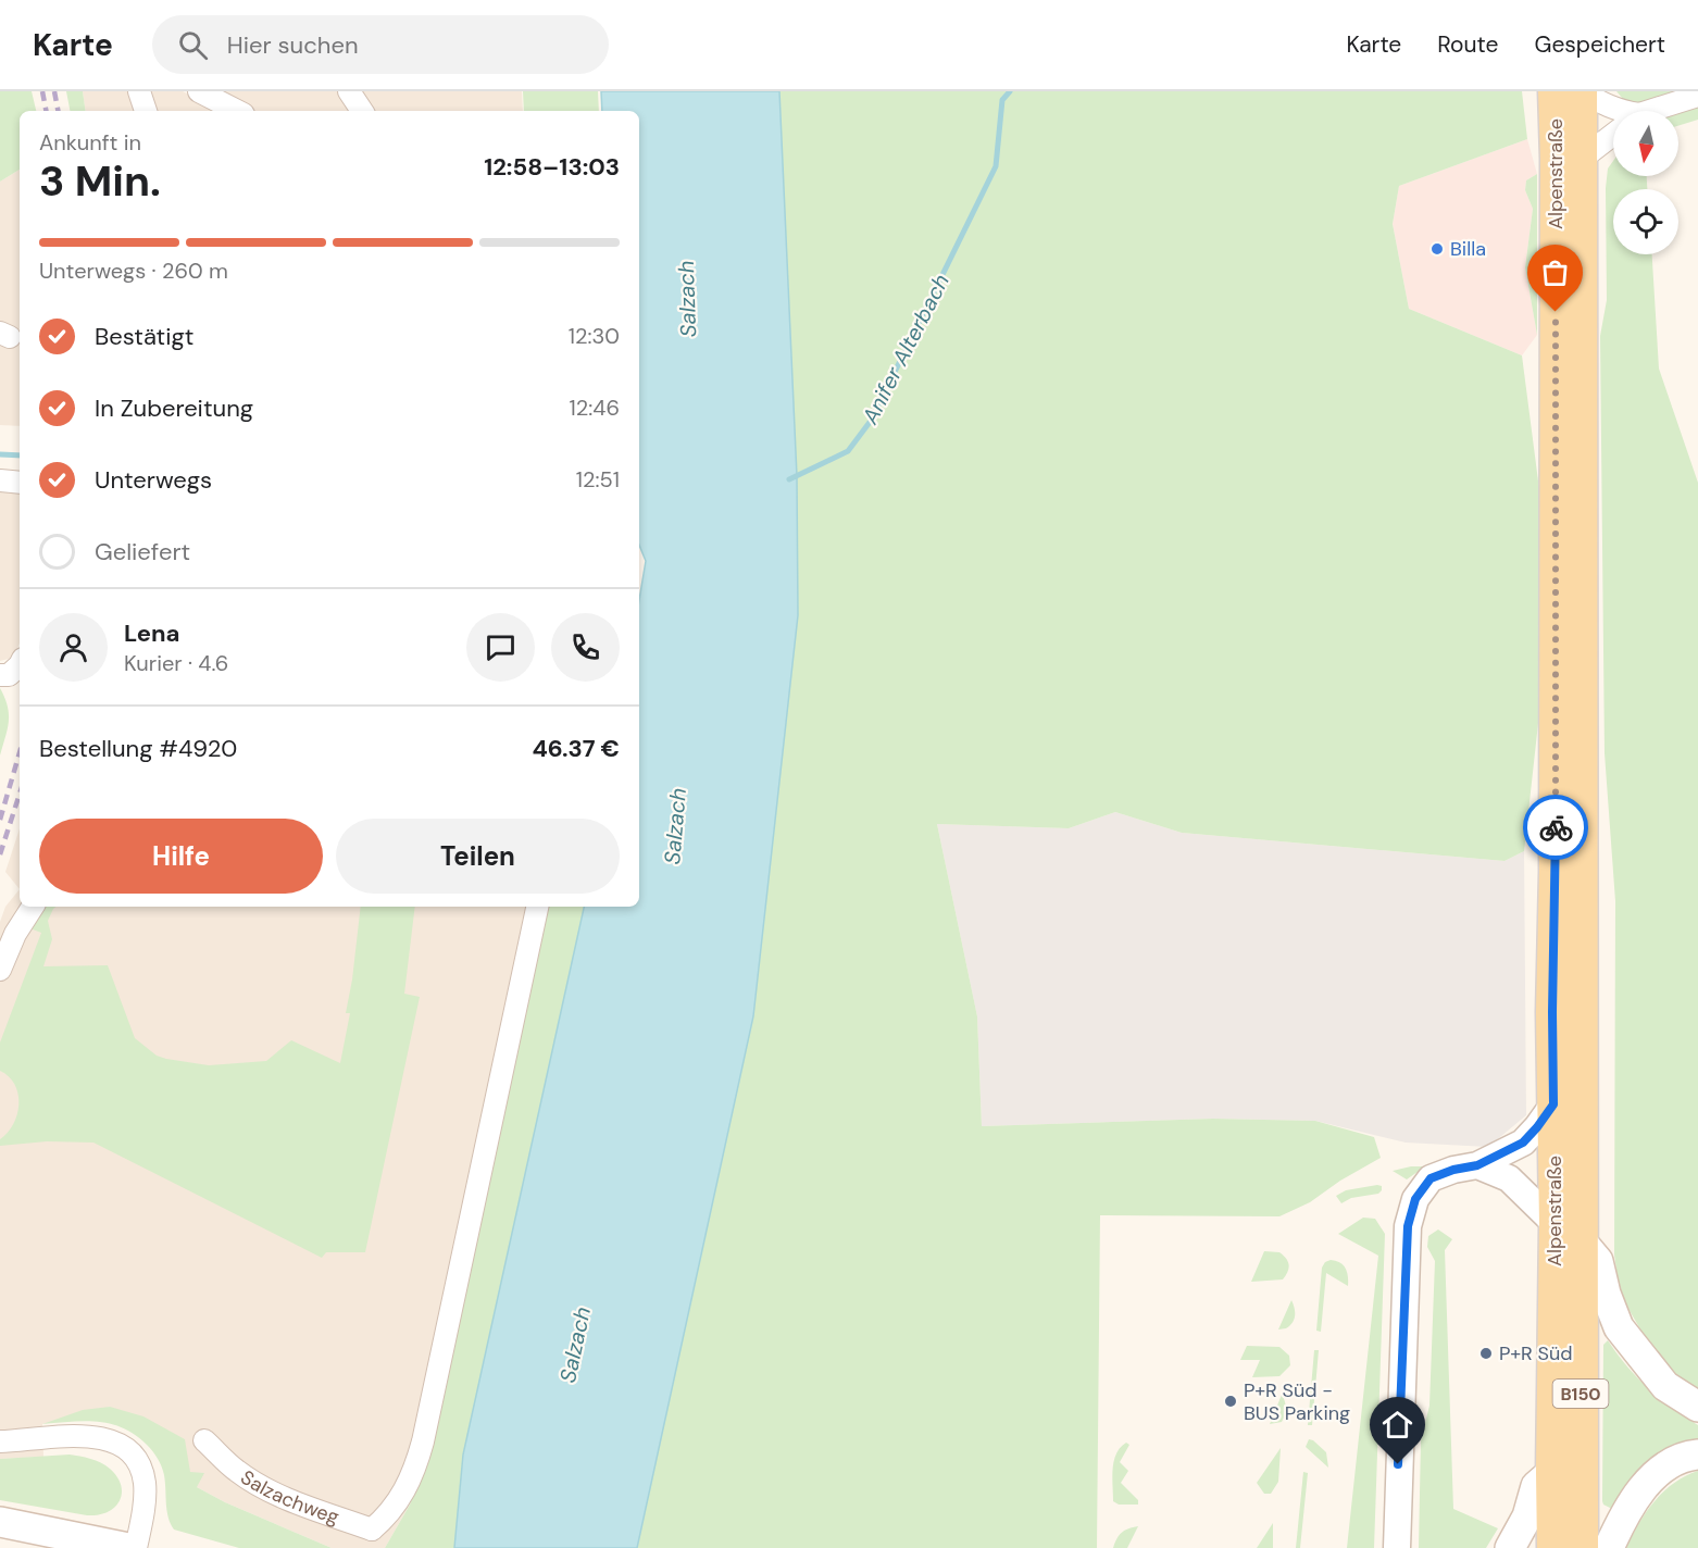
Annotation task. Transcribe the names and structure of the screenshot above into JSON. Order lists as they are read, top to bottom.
{
  "streets": {
    "main road": ["Alpenstraße", "B150"],
    "street": ["Salzachweg"]
  },
  "water": ["Salzach", "Anifer Alterbach"],
  "places": ["Billa", "P+R Süd", "P+R Süd - BUS Parking"],
  "north": "bottom",
  "page": {
    "header": "Karte",
    "search": "Hier suchen",
    "nav": ["Karte", "Route", "Gespeichert"],
    "heading": ["3 Min.", "Ankunft in", "12:58–13:03"],
    "panel": [
      "Lena",
      "Kurier · 4.6",
      "Bestellung #4920",
      "46.37 €"
    ],
    "bar": "Unterwegs · 260 m",
    "list": [
      ["Bestätigt", "12:30"],
      ["In Zubereitung", "12:46"],
      ["Unterwegs", "12:51"],
      "Geliefert"
    ],
    "buttons": ["Hilfe", "Teilen"]
  }
}
